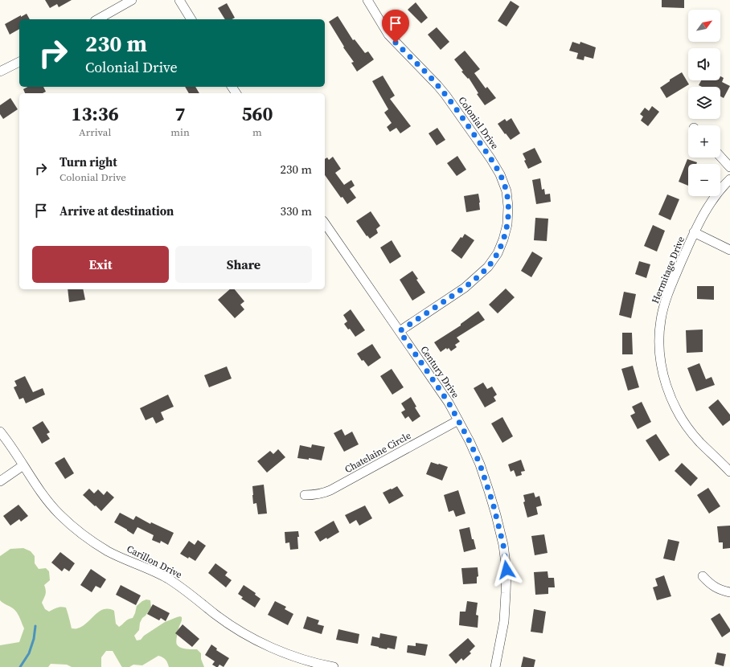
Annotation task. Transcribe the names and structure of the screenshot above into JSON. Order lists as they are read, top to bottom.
{
  "streets": {
    "street": [
      "Colonial Drive",
      "Hermitage Drive",
      "Century Drive",
      "Chatelaine Circle",
      "Carillon Drive"
    ]
  },
  "crossings": [
    ["Colonial Drive", "Century Drive"],
    ["Century Drive", "Chatelaine Circle"]
  ],
  "north": "top right",
  "page": {
    "map_buttons": ["+", "−"],
    "turn": ["230 m", "Colonial Drive"],
    "eta": [
      "13:36",
      "Arrival",
      "7",
      "min",
      "560",
      "m"
    ],
    "list": [
      {
        "name": "Turn right",
        "note": "Colonial Drive",
        "value": "230 m"
      },
      {
        "name": "Arrive at destination",
        "value": "330 m"
      }
    ],
    "buttons": ["Exit", "Share"]
  }
}
